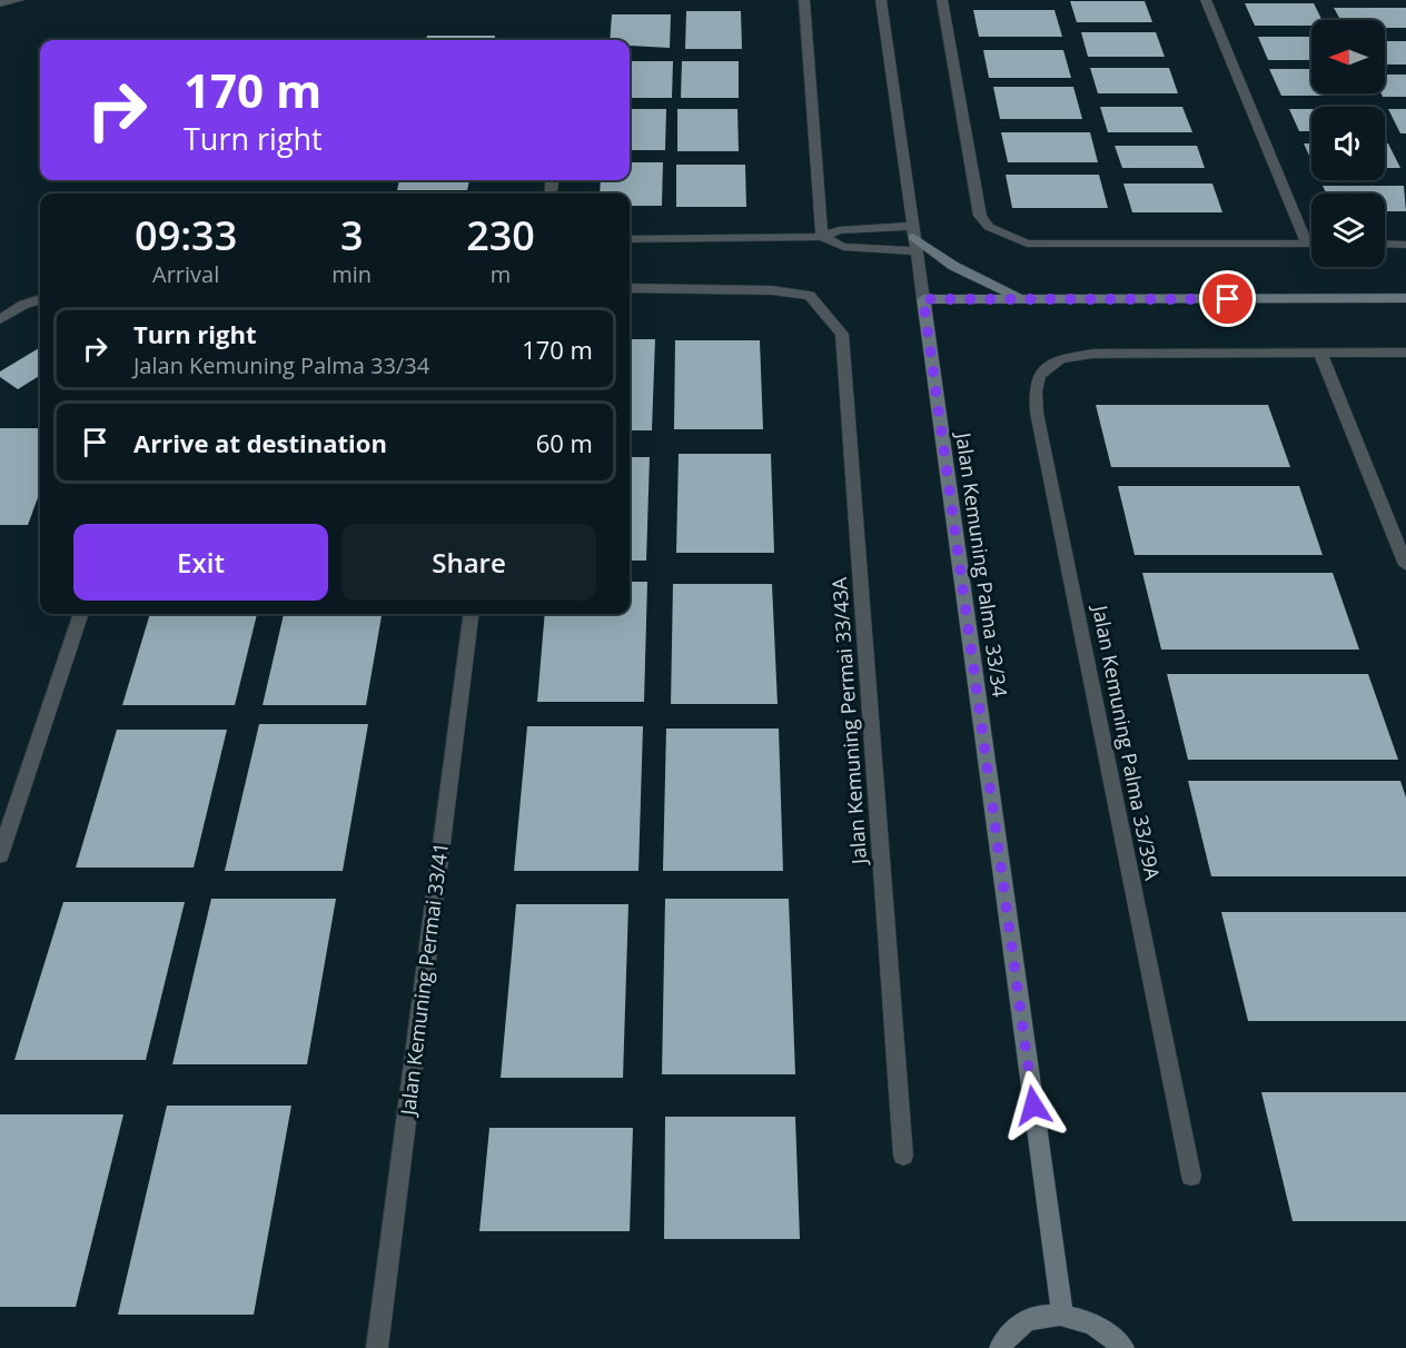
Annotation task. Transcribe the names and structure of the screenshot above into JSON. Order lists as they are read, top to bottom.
{
  "streets": {
    "main road": ["Jalan Kemuning Palma 33/34"],
    "street": ["Jalan Kemuning Permai 33/43A", "Jalan Kemuning Palma 33/39A", "Jalan Kemuning Permai 33/41"]
  },
  "north": "left",
  "page": {
    "turn": ["170 m", "Turn right"],
    "eta": [
      "09:33",
      "Arrival",
      "3",
      "min",
      "230",
      "m"
    ],
    "list": [
      {
        "name": "Turn right",
        "note": "Jalan Kemuning Palma 33/34",
        "value": "170 m"
      },
      {
        "name": "Arrive at destination",
        "value": "60 m"
      }
    ],
    "buttons": ["Exit", "Share"]
  }
}
